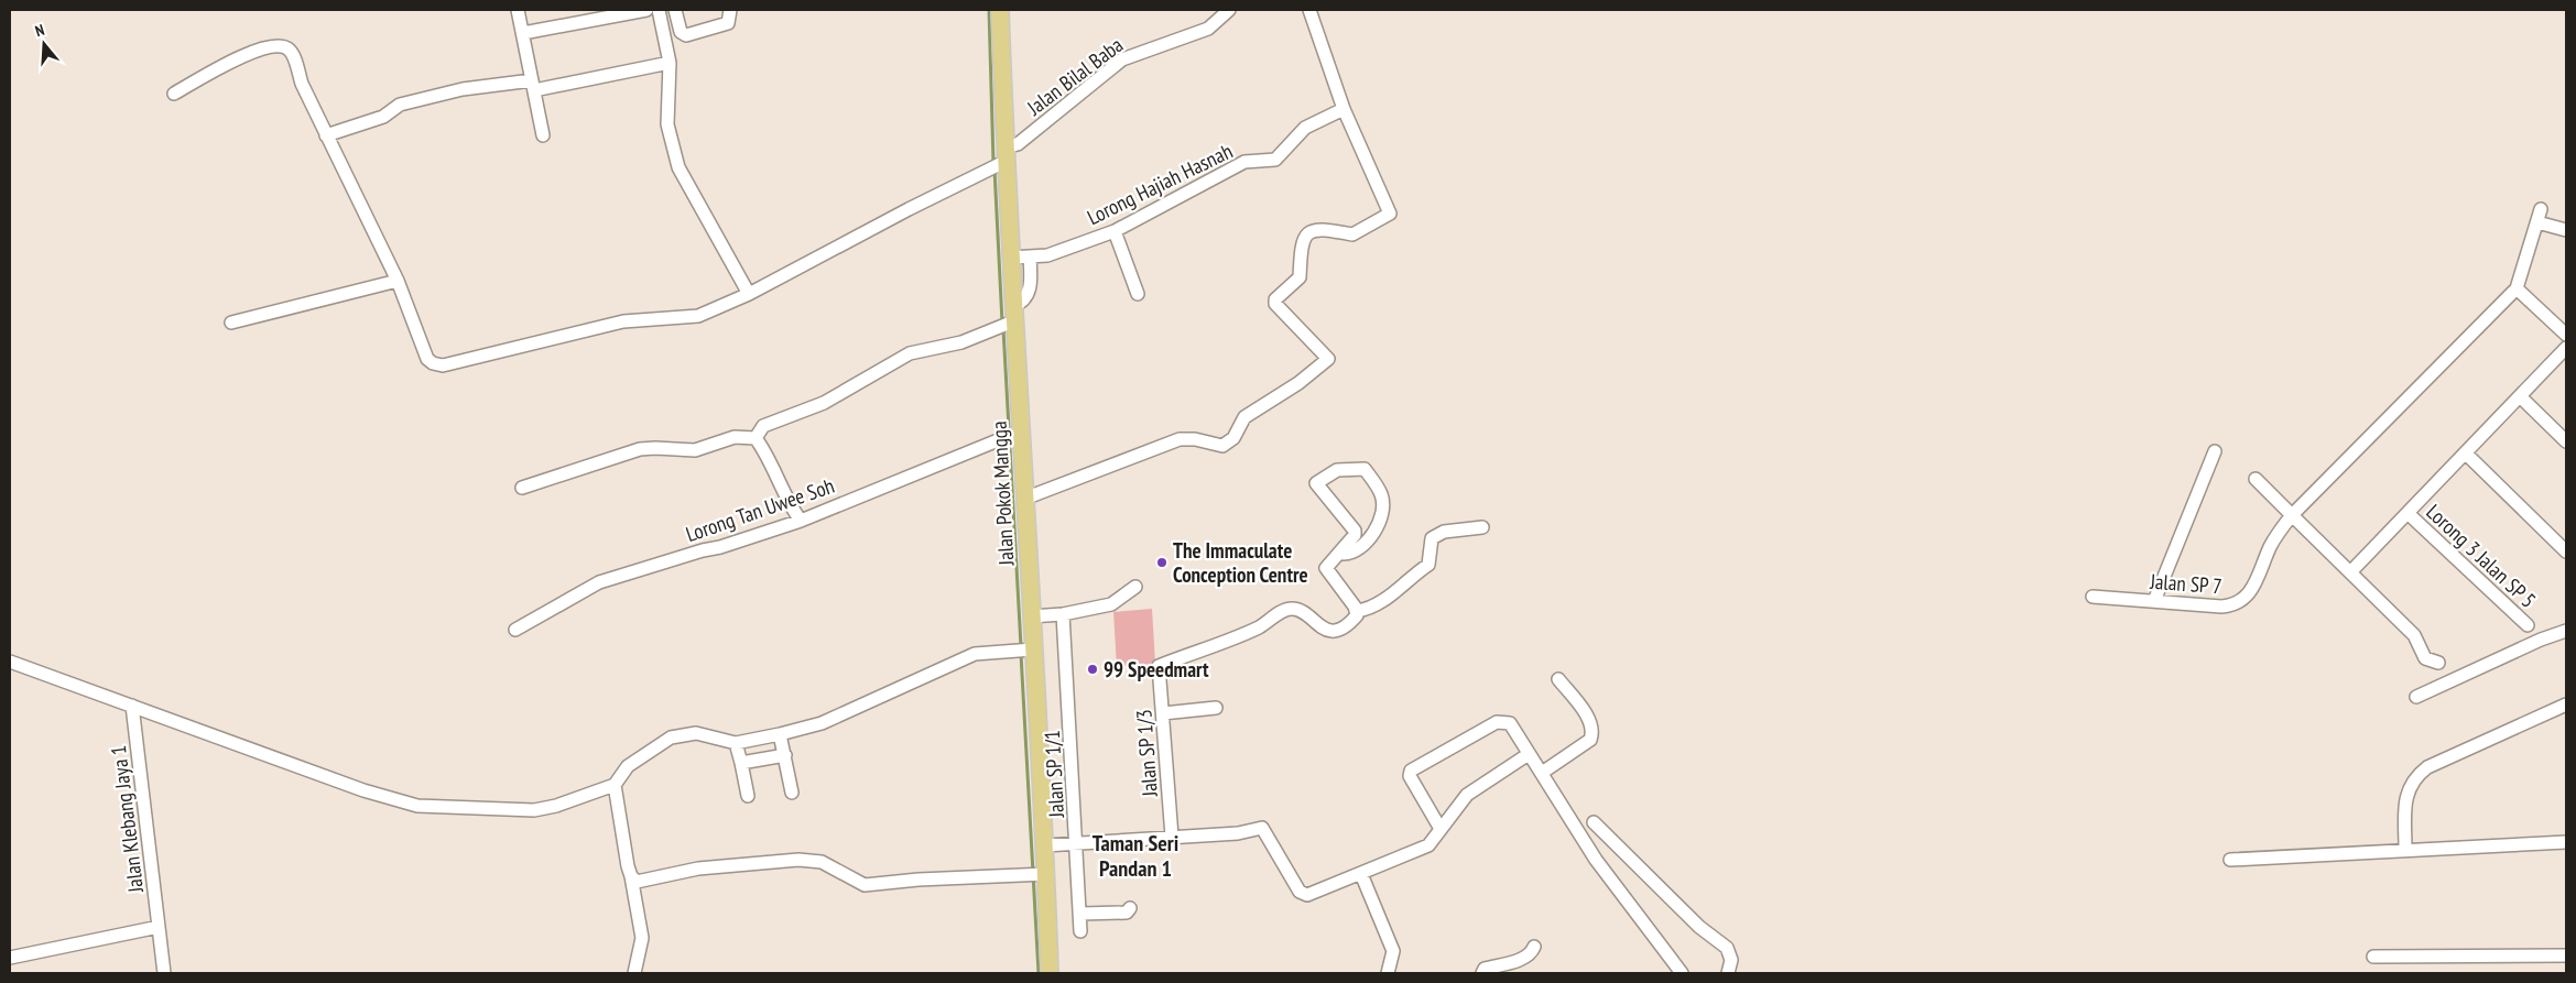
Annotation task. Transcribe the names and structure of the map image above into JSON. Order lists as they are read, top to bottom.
{
  "streets": {
    "main road": ["Jalan Pokok Mangga"],
    "street": [
      "Jalan Bilal Baba",
      "Lorong Hajiah Hasnah",
      "Lorong Tan Uwee Soh",
      "Lorong 3 Jalan SP 5",
      "Jalan SP 7",
      "Jalan SP 1/3",
      "Jalan SP 1/1",
      "Jalan Klebang Jaya 1"
    ]
  },
  "crossings": [
    ["Jalan Bilal Baba", "Jalan Pokok Mangga"],
    ["Lorong Hajiah Hasnah", "Jalan Pokok Mangga"],
    ["Jalan Pokok Mangga", "Lorong Tan Uwee Soh"]
  ],
  "districts": ["Taman Seri Pandan 1"],
  "places": ["The Immaculate Conception Centre", "99 Speedmart"],
  "north": "top"
}
